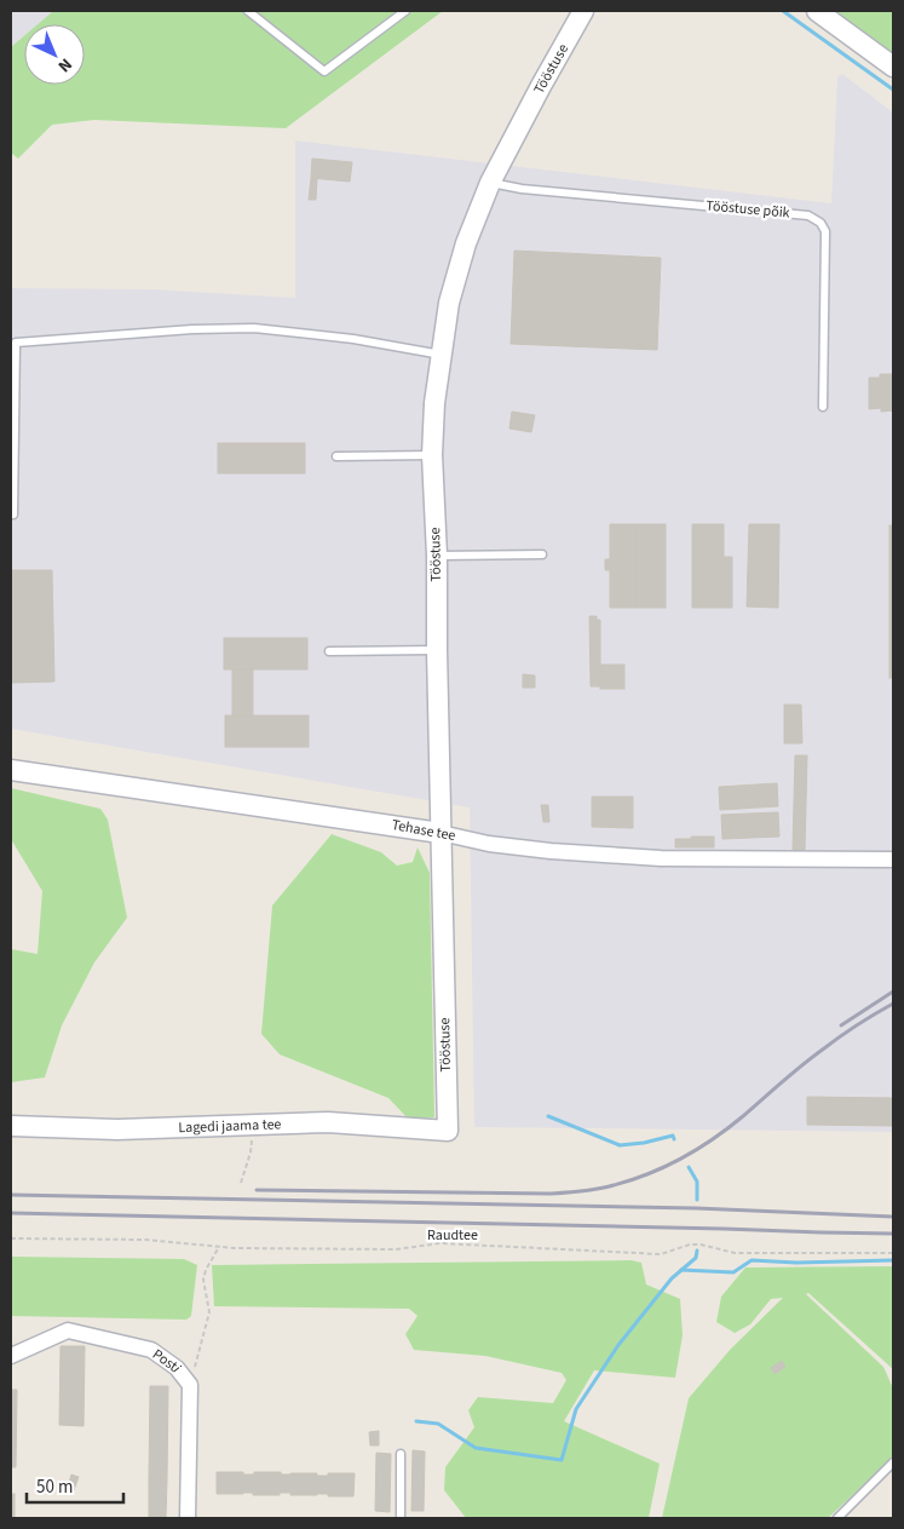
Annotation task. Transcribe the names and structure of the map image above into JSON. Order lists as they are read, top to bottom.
{
  "streets": {
    "street": [
      "Tööstuse",
      "Tehase tee",
      "Lagedi jaama tee",
      "Posti"
    ],
    "lane": ["Tööstuse põik"],
    "path": ["Raudtee"]
  },
  "crossings": [
    ["Tööstuse", "Tööstuse põik"],
    ["Tööstuse", "Tehase tee"],
    ["Tööstuse", "Lagedi jaama tee"]
  ],
  "scale_bar": "50 m",
  "north": "bottom right"
}
